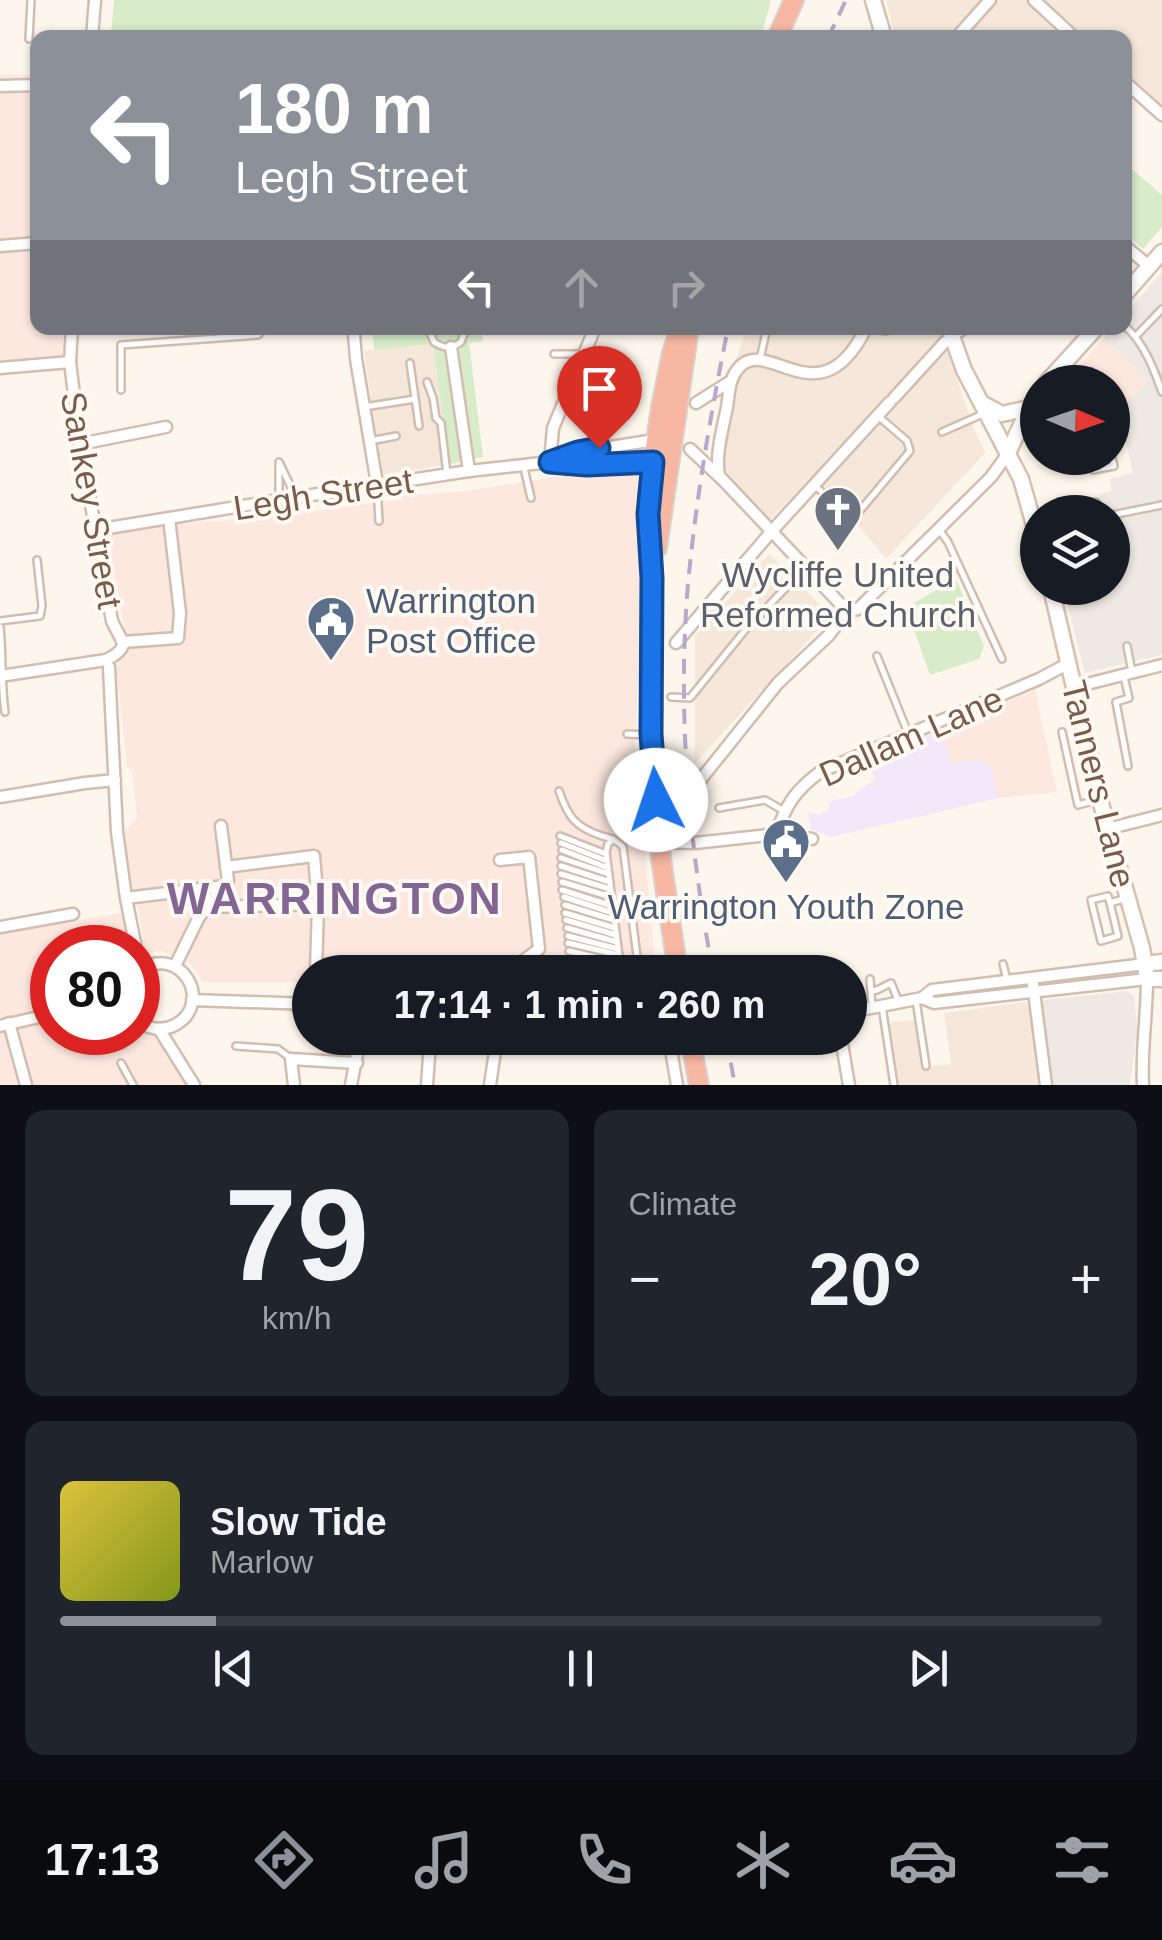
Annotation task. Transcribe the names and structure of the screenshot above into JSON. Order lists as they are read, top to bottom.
{
  "streets": {
    "street": [
      "Legh Street",
      "Sankey Street",
      "Dallam Lane",
      "Tanners Lane"
    ]
  },
  "crossings": [
    ["Legh Street", "Sankey Street"],
    ["Dallam Lane", "Tanners Lane"]
  ],
  "districts": ["WARRINGTON"],
  "places": {
    "church": ["Wycliffe United Reformed Church"],
    "public building": ["Warrington Post Office", "Warrington Youth Zone"]
  },
  "north": "right",
  "page": {
    "turn": ["180 m", "Legh Street"],
    "limit": "80",
    "trip": "17:14 · 1 min · 260 m",
    "tile": [
      ["79", "km/h"],
      "Climate"
    ],
    "heat": ["−", "20°", "+"],
    "song": ["Slow Tide", "Marlow"],
    "tabs": "17:13"
  }
}
